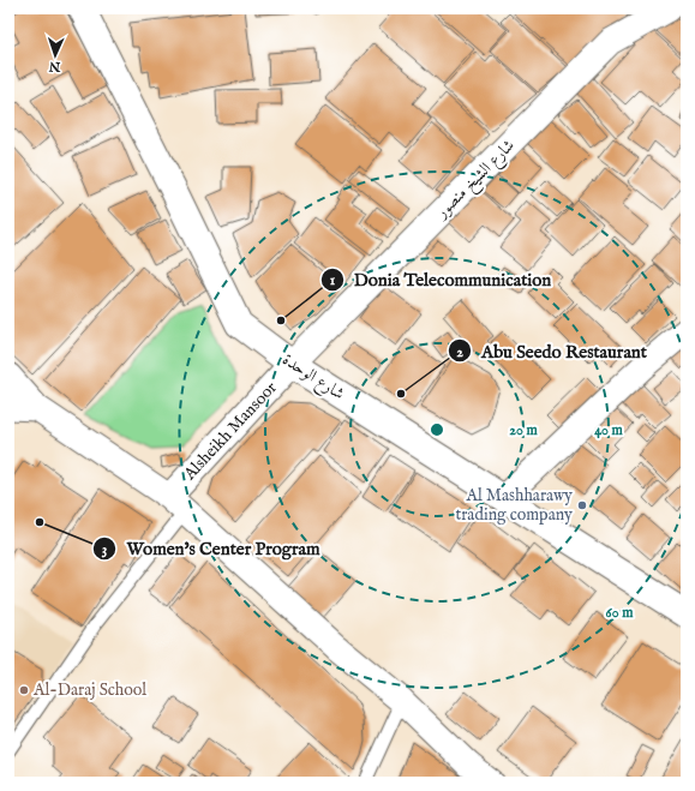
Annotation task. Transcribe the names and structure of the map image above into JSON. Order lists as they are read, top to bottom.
{
  "streets": {
    "main road": ["شارع الوحدة"],
    "street": ["شارع الشيخ منصور", "Alsheikh Mansoor"]
  },
  "crossings": [
    ["شارع الشيخ منصور", "شارع الوحدة"],
    ["شارع الشيخ منصور", "Alsheikh Mansoor"],
    ["شارع الوحدة", "Alsheikh Mansoor"]
  ],
  "places": [
    "Donia Telecommunication",
    "Abu Seedo Restaurant",
    "Al Mashharawy trading company",
    "Women's Center Program",
    "Al-Daraj School"
  ],
  "north": "bottom",
  "rings": ["20 m", "40 m", "60 m"]
}
